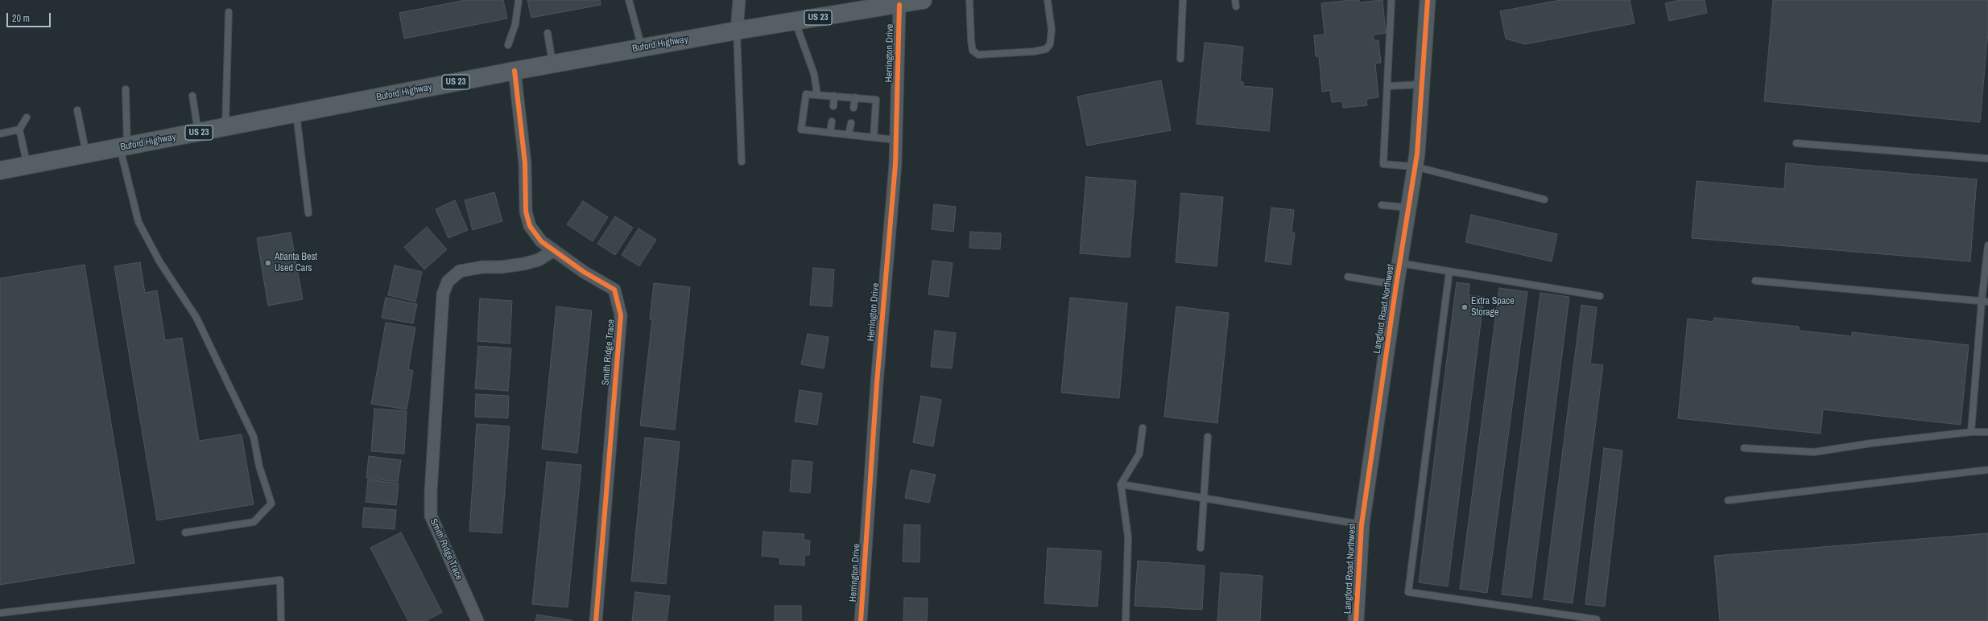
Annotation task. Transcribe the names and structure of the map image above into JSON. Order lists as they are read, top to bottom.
{
  "streets": {
    "main road": ["US 23", "Buford Highway"],
    "street": ["Herrington Drive", "Langford Road Northwest", "Smith Ridge Trace"]
  },
  "crossings": [
    ["Buford Highway", "Herrington Drive"],
    ["Buford Highway", "Smith Ridge Trace"]
  ],
  "places": ["Atlanta Best Used Cars", "Extra Space Storage"],
  "scale_bar": "20 m"
}
